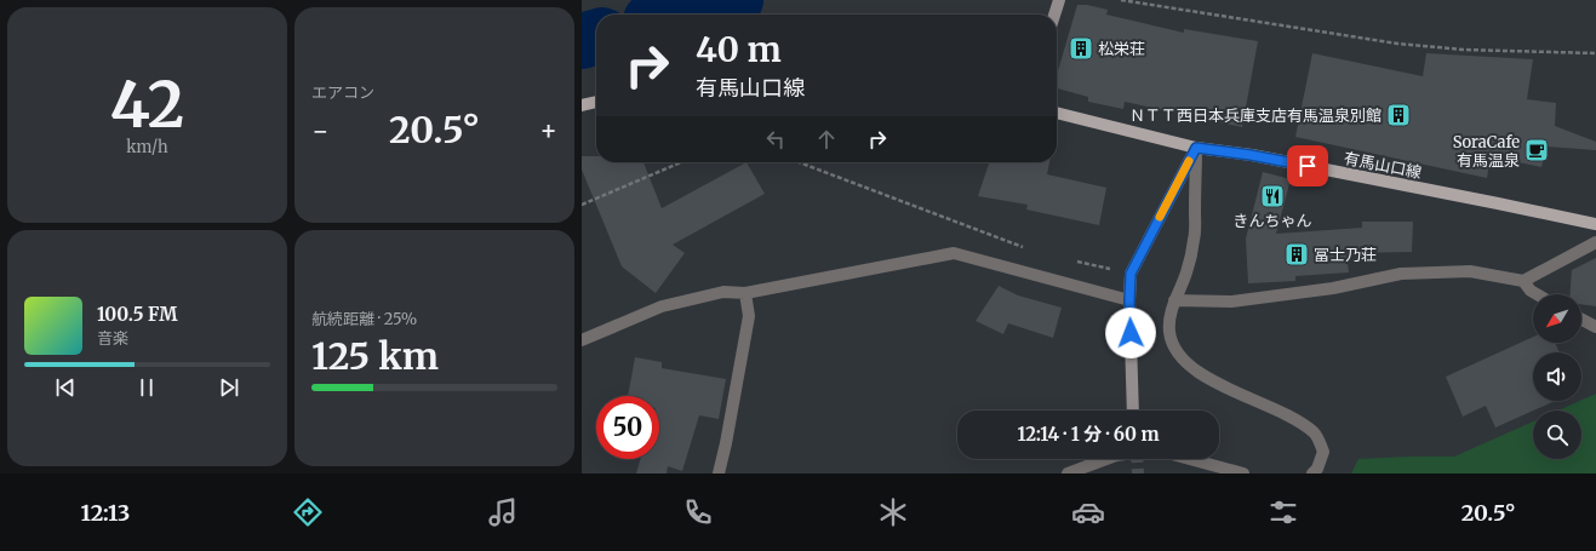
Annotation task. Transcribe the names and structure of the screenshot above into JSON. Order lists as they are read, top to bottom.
{
  "streets": {
    "main road": ["有馬山口線"]
  },
  "places": {
    "building": ["松栄荘", "ＮＴＴ西日本兵庫支店有馬温泉別館", "冨士乃荘"],
    "cafe": ["SoraCafe 有馬温泉"],
    "restaurant": ["きんちゃん"]
  },
  "north": "bottom left",
  "page": {
    "tile": [
      ["42", "km/h"],
      "エアコン",
      ["航続距離 · 25%", "125 km"]
    ],
    "turn": ["40 m", "有馬山口線"],
    "heat": ["−", "20.5°", "+"],
    "song": ["100.5 FM", "音楽"],
    "limit": "50",
    "trip": "12:14 · 1 分 · 60 m",
    "tabs": ["12:13", "20.5°"]
  }
}
